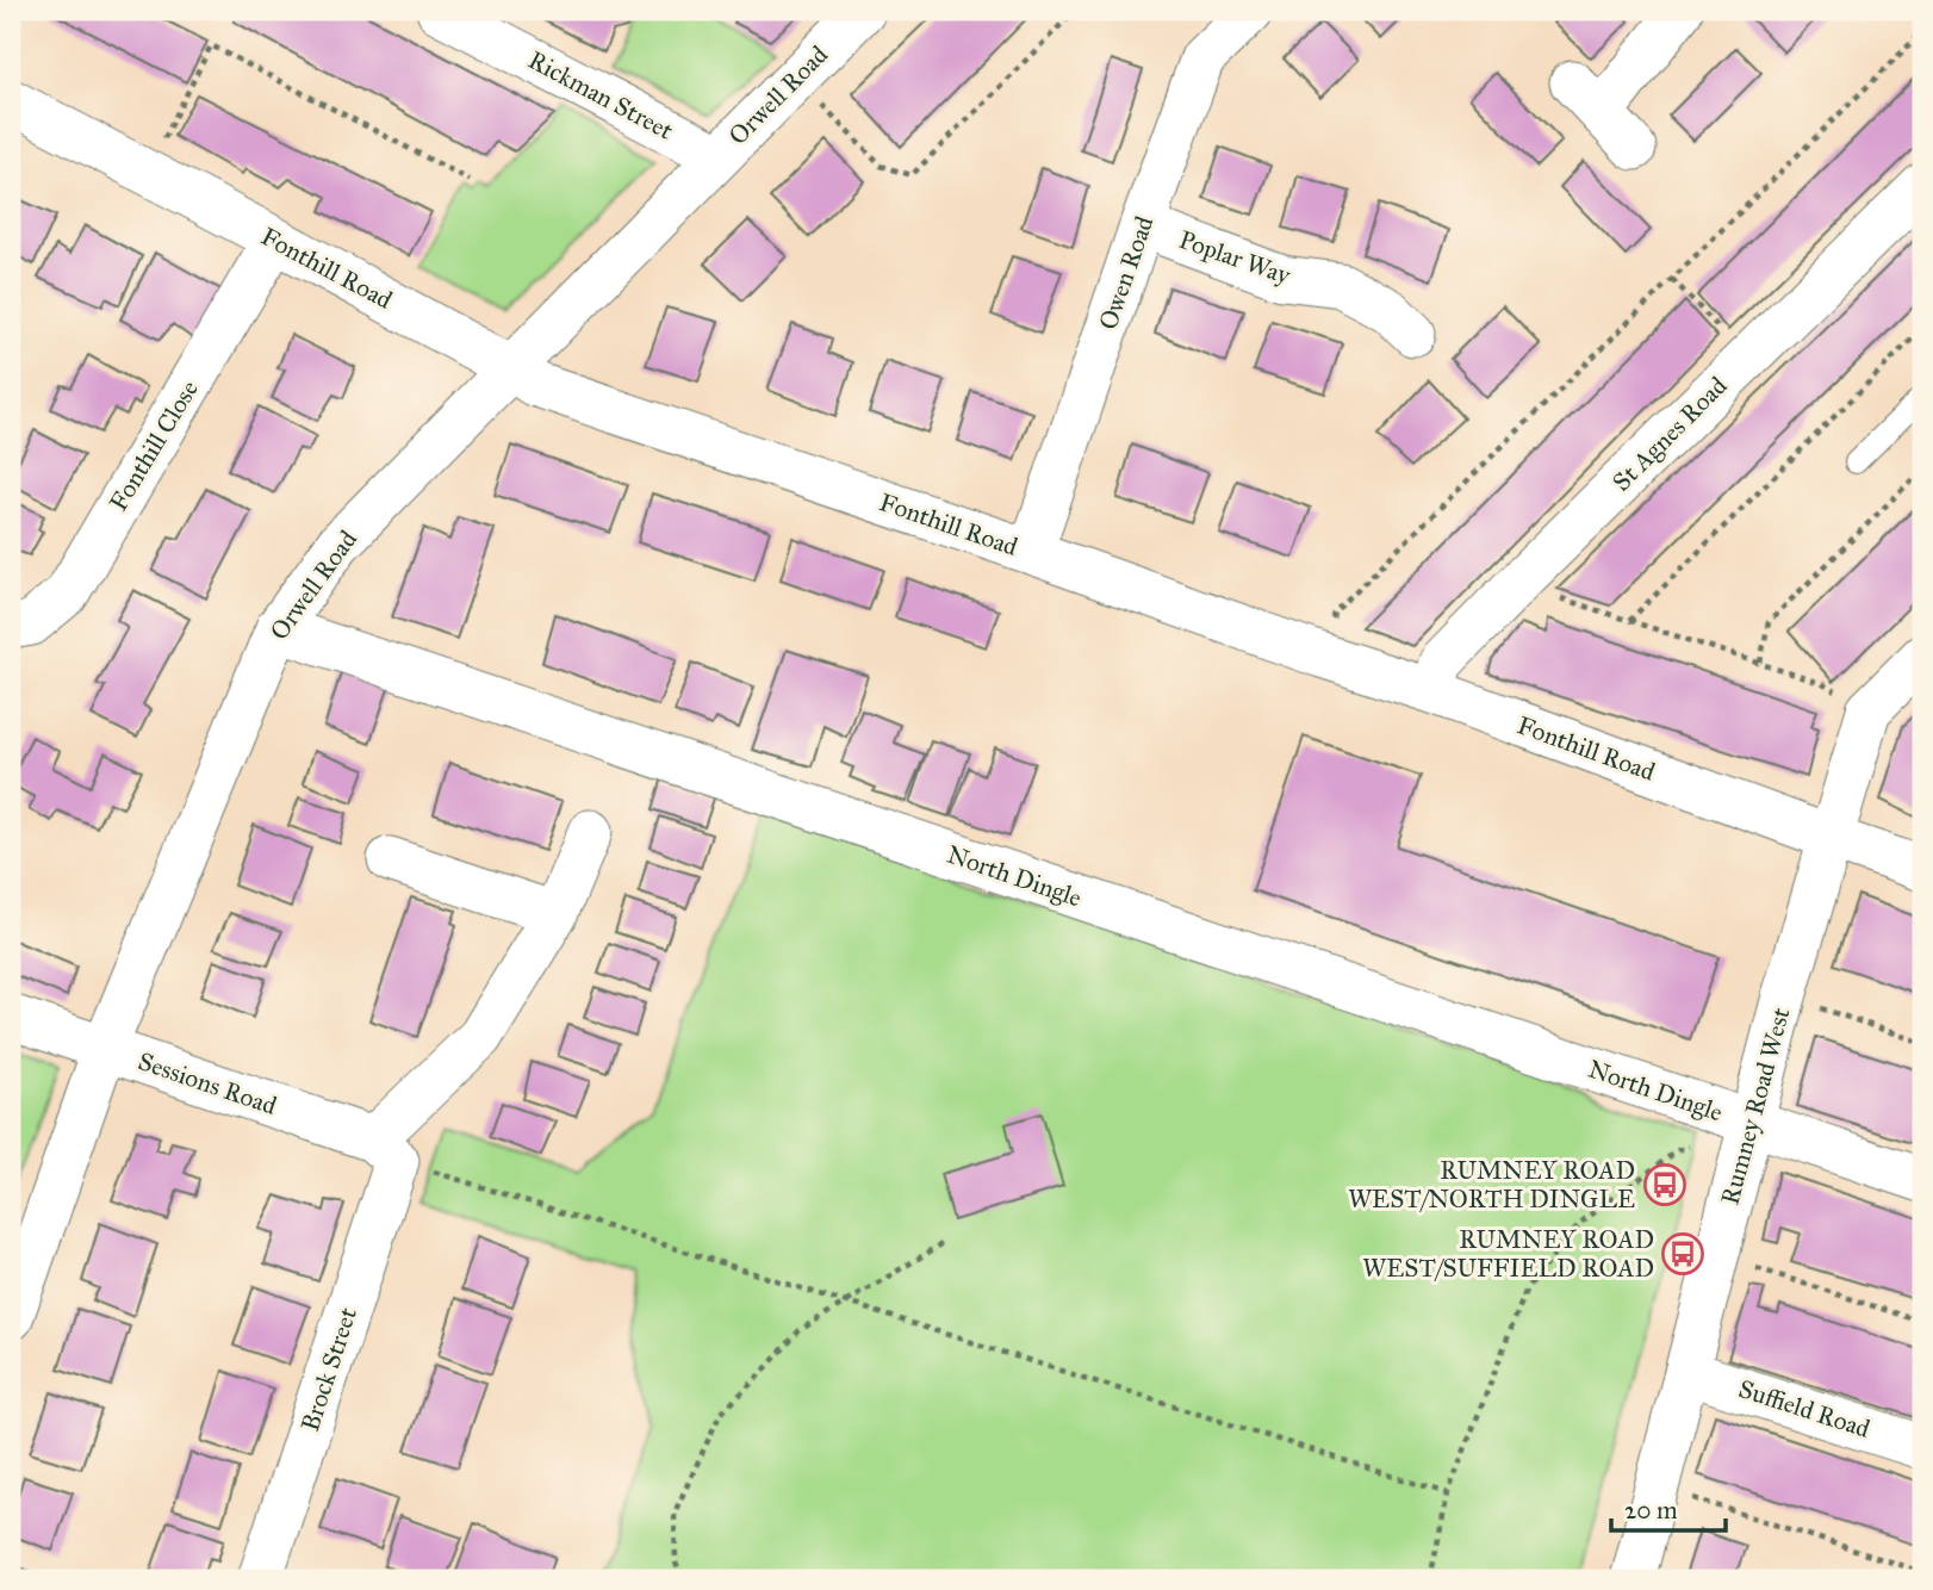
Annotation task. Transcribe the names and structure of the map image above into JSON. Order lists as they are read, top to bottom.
{
  "streets": {
    "street": [
      "Rickman Street",
      "Orwell Road",
      "Poplar Way",
      "Fonthill Road",
      "Owen Road",
      "St Agnes Road",
      "Fonthill Close",
      "North Dingle",
      "Sessions Road",
      "Rumney Road West",
      "Brock Street",
      "Suffield Road"
    ]
  },
  "crossings": [
    ["Rickman Street", "Orwell Road"],
    ["Orwell Road", "Fonthill Road"],
    ["Orwell Road", "North Dingle"],
    ["Orwell Road", "Sessions Road"],
    ["Poplar Way", "Owen Road"],
    ["Fonthill Road", "Owen Road"],
    ["Fonthill Road", "St Agnes Road"],
    ["Fonthill Road", "Fonthill Close"],
    ["Fonthill Road", "Rumney Road West"],
    ["North Dingle", "Rumney Road West"],
    ["Sessions Road", "Brock Street"],
    ["Rumney Road West", "Suffield Road"]
  ],
  "places": {
    "bus stop": ["RUMNEY ROAD WEST/NORTH DINGLE", "RUMNEY ROAD WEST/SUFFIELD ROAD"]
  },
  "scale_bar": "20 m"
}
